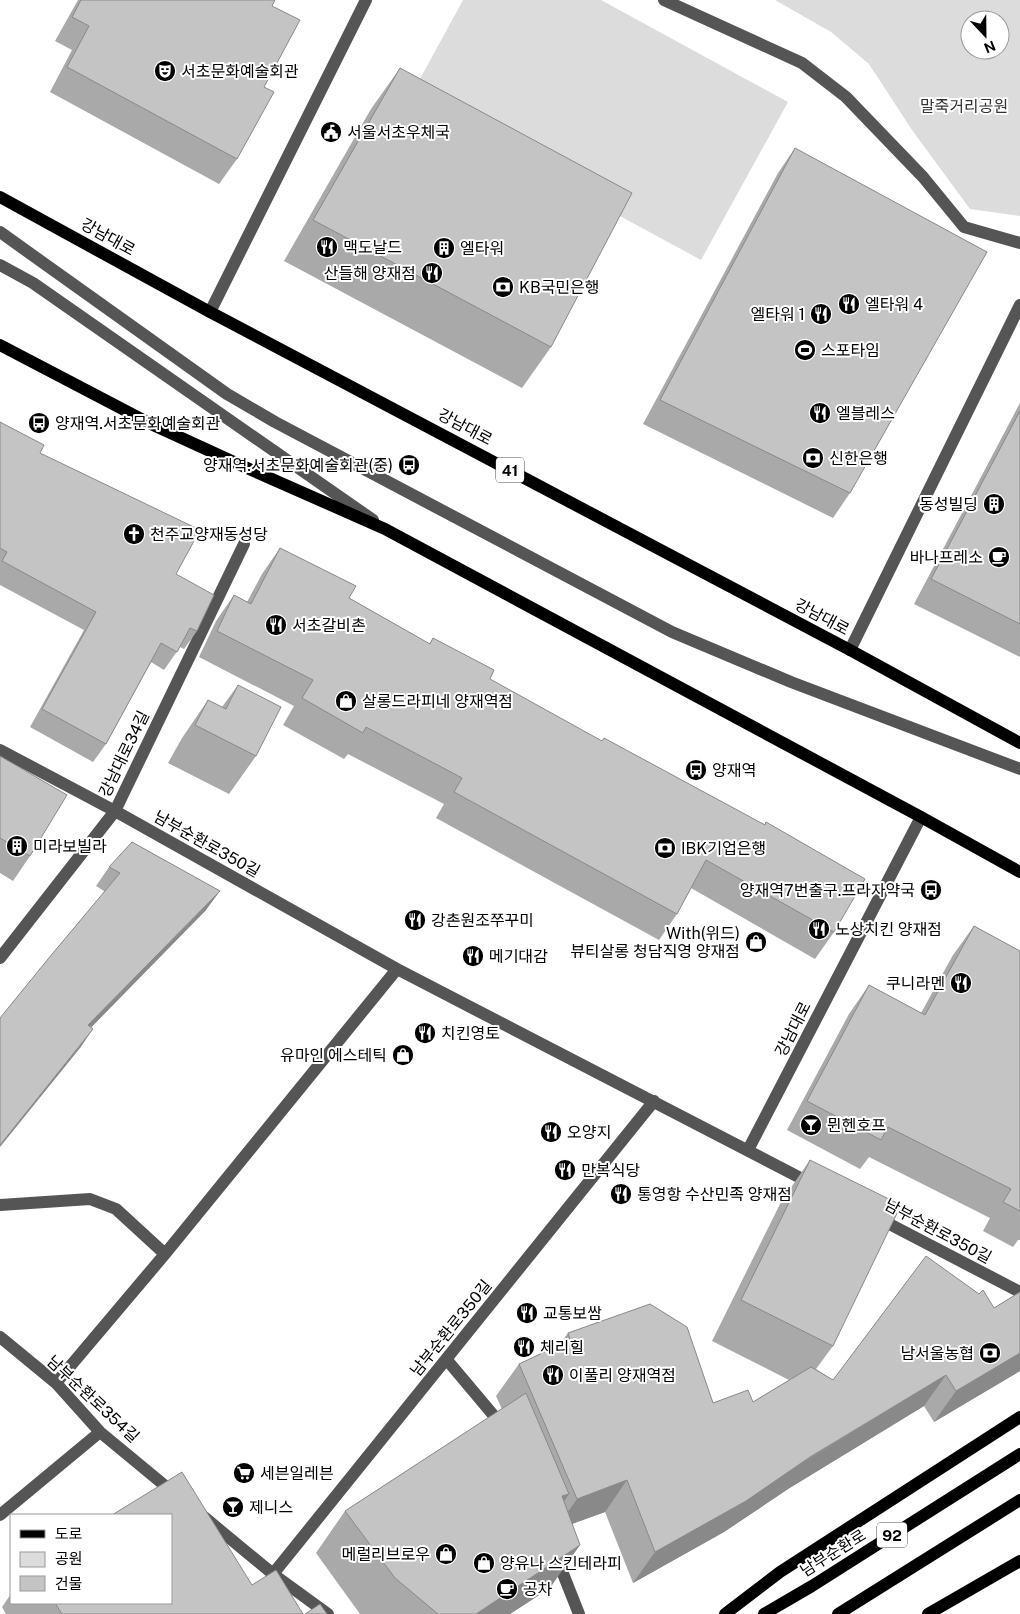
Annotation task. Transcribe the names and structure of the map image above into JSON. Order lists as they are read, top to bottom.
{
  "streets": {
    "main road": [
      "강남대로",
      "41",
      "92",
      "남부순환로"
    ],
    "street": ["강남대로34길", "남부순환로350길", "남부순환로354길"]
  },
  "crossings": [
    ["강남대로", "남부순환로350길"],
    ["강남대로34길", "남부순환로350길"]
  ],
  "parks": ["말죽거리공원"],
  "places": {
    "theatre": ["서초문화예술회관"],
    "public building": ["서울서초우체국"],
    "restaurant": [
      "맥도날드",
      "산들해 양재점",
      "엘타워 4",
      "엘타워 1",
      "엘블레스",
      "서초갈비촌",
      "강촌원조쭈꾸미",
      "노상치킨 양재점",
      "메기대감",
      "쿠니라멘",
      "치킨영토",
      "오양지",
      "만복식당",
      "통영항 수산민족 양재점",
      "교통보쌈",
      "체리힐",
      "이풀리 양재역점"
    ],
    "building": ["엘타워", "동성빌딩", "미라보빌라"],
    "bank": [
      "KB국민은행",
      "신한은행",
      "IBK기업은행",
      "남서울농협"
    ],
    "sports": ["스포타임"],
    "bus stop": [
      "양재역.서초문화예술회관",
      "양재역.서초문화예술회관(중)",
      "양재역",
      "양재역7번출구.프라자약국"
    ],
    "church": ["천주교양재동성당"],
    "cafe": ["바나프레소", "공차"],
    "shop": [
      "살롱드라피네 양재역점",
      "With(위드) 뷰티살롱 청담직영 양재점",
      "유마인 에스테틱",
      "메럴리브로우",
      "양유나 스킨테라피"
    ],
    "bar": ["뮌헨호프", "제니스"],
    "supermarket": ["세븐일레븐"]
  },
  "legend": ["도로", "공원", "건물"],
  "north": "bottom"
}
